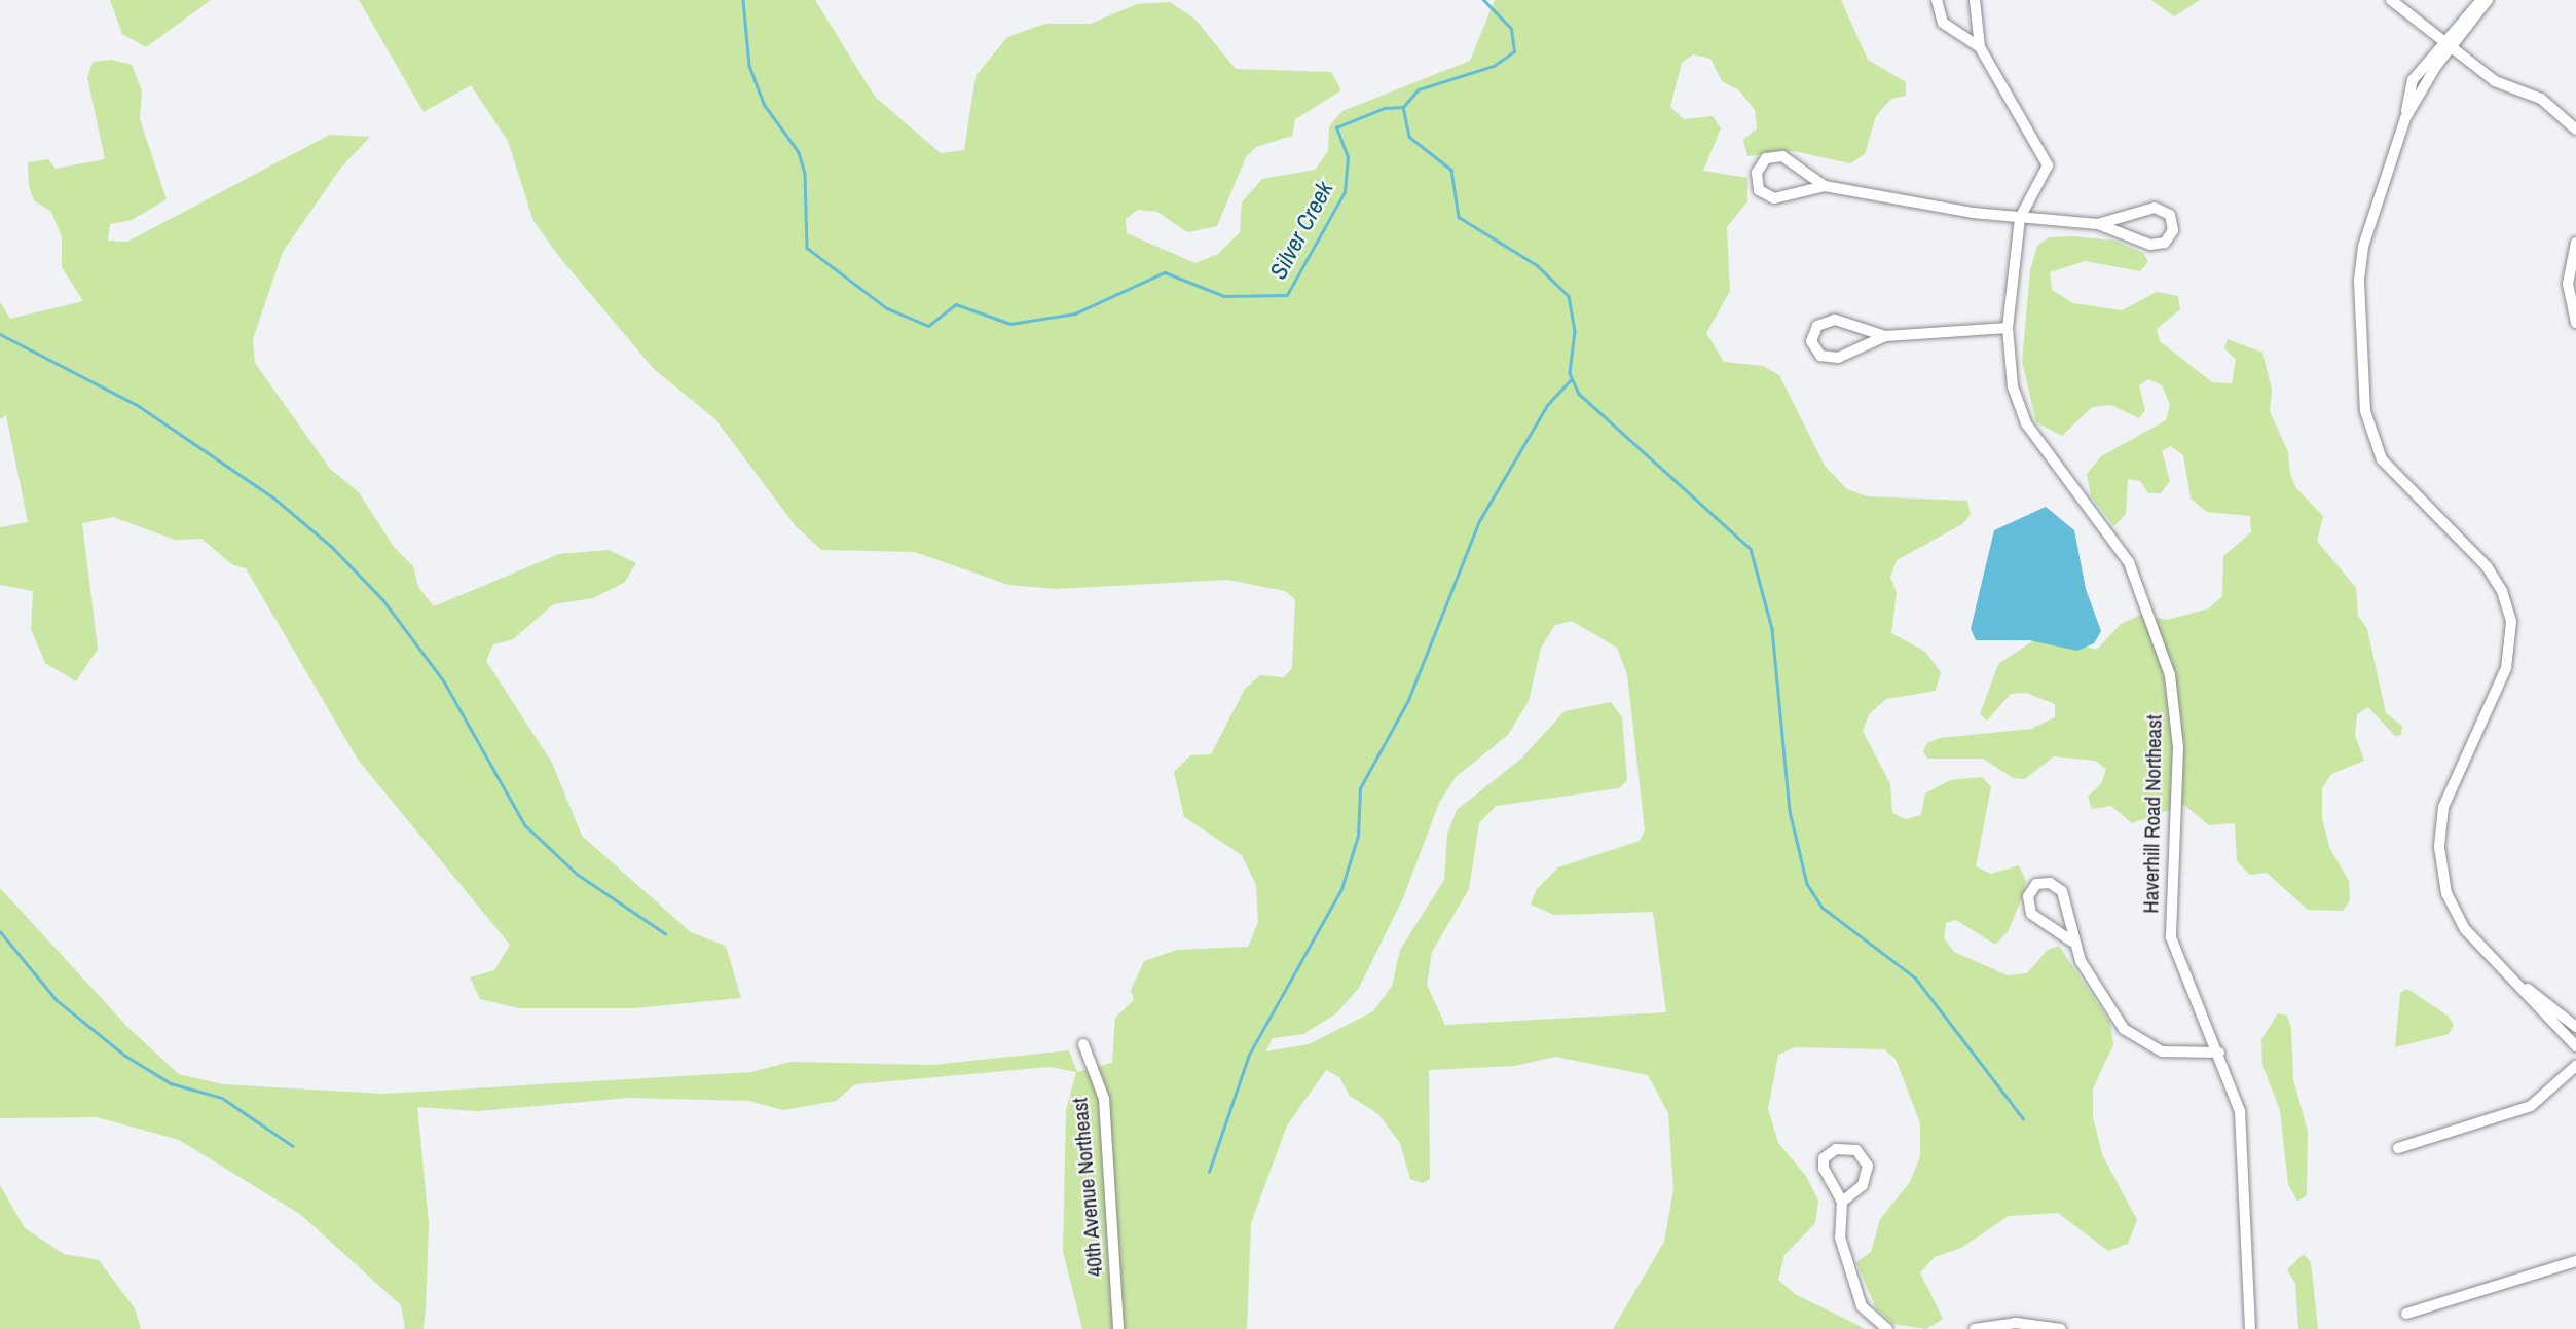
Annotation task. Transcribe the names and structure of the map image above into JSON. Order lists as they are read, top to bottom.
{
  "streets": {
    "street": ["Haverhill Road Northeast", "40th Avenue Northeast"]
  },
  "water": ["Silver Creek"]
}
